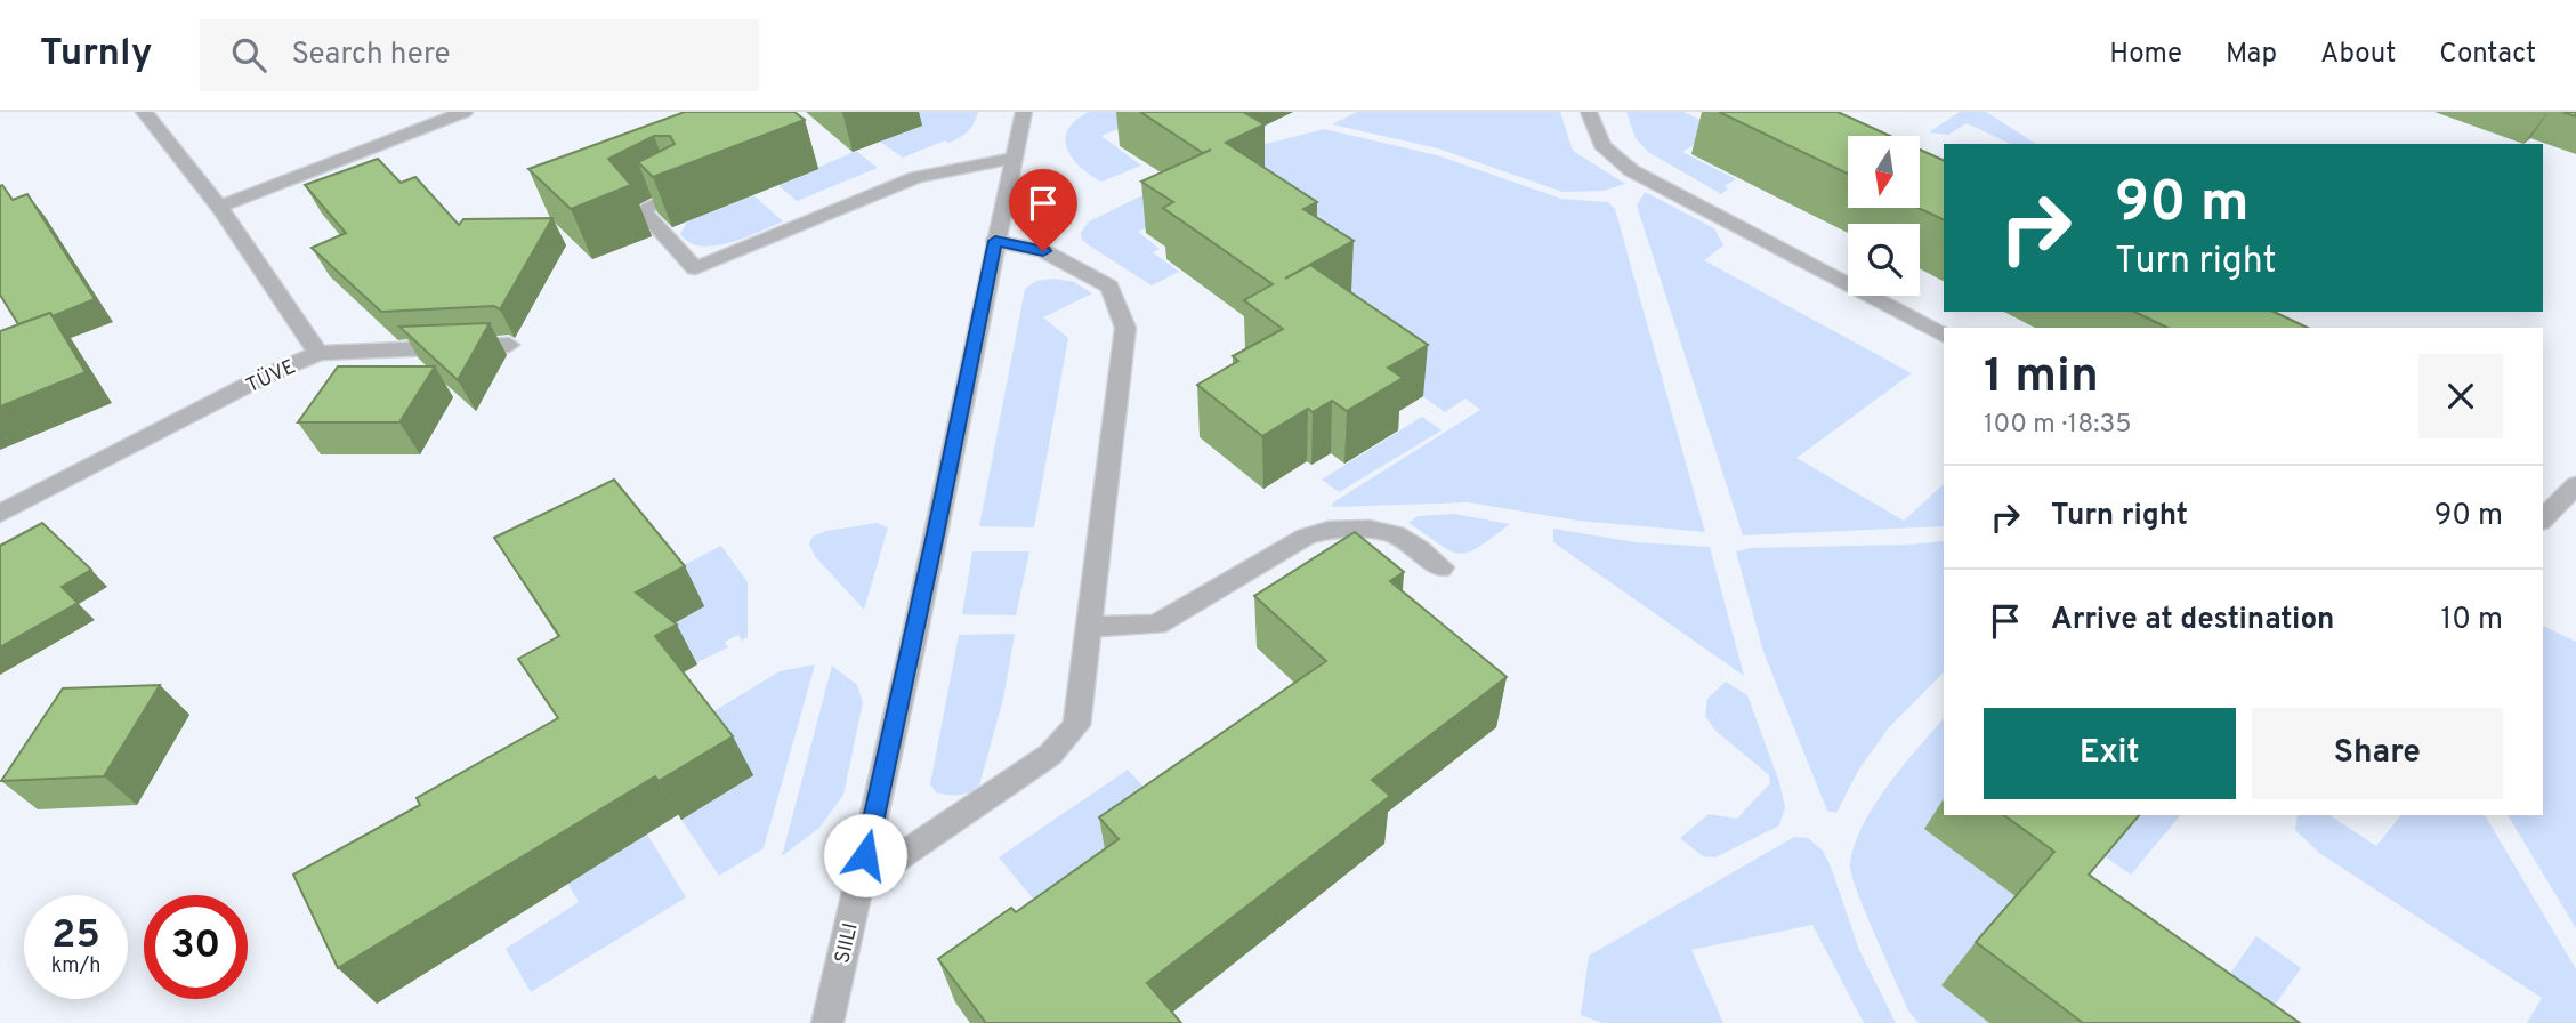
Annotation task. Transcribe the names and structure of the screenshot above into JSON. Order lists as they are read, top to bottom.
{
  "streets": {
    "street": ["TÜVE", "SIILI"]
  },
  "north": "bottom",
  "page": {
    "header": "Turnly",
    "search": "Search here",
    "nav": [
      "Home",
      "Map",
      "About",
      "Contact"
    ],
    "turn": ["90 m", "Turn right"],
    "heading": ["1 min", "100 m · 18:35"],
    "list": [
      {
        "name": "Turn right",
        "value": "90 m"
      },
      {
        "name": "Arrive at destination",
        "value": "10 m"
      }
    ],
    "buttons": ["Exit", "Share"],
    "speed": "25 km/h",
    "limit": "30"
  }
}
